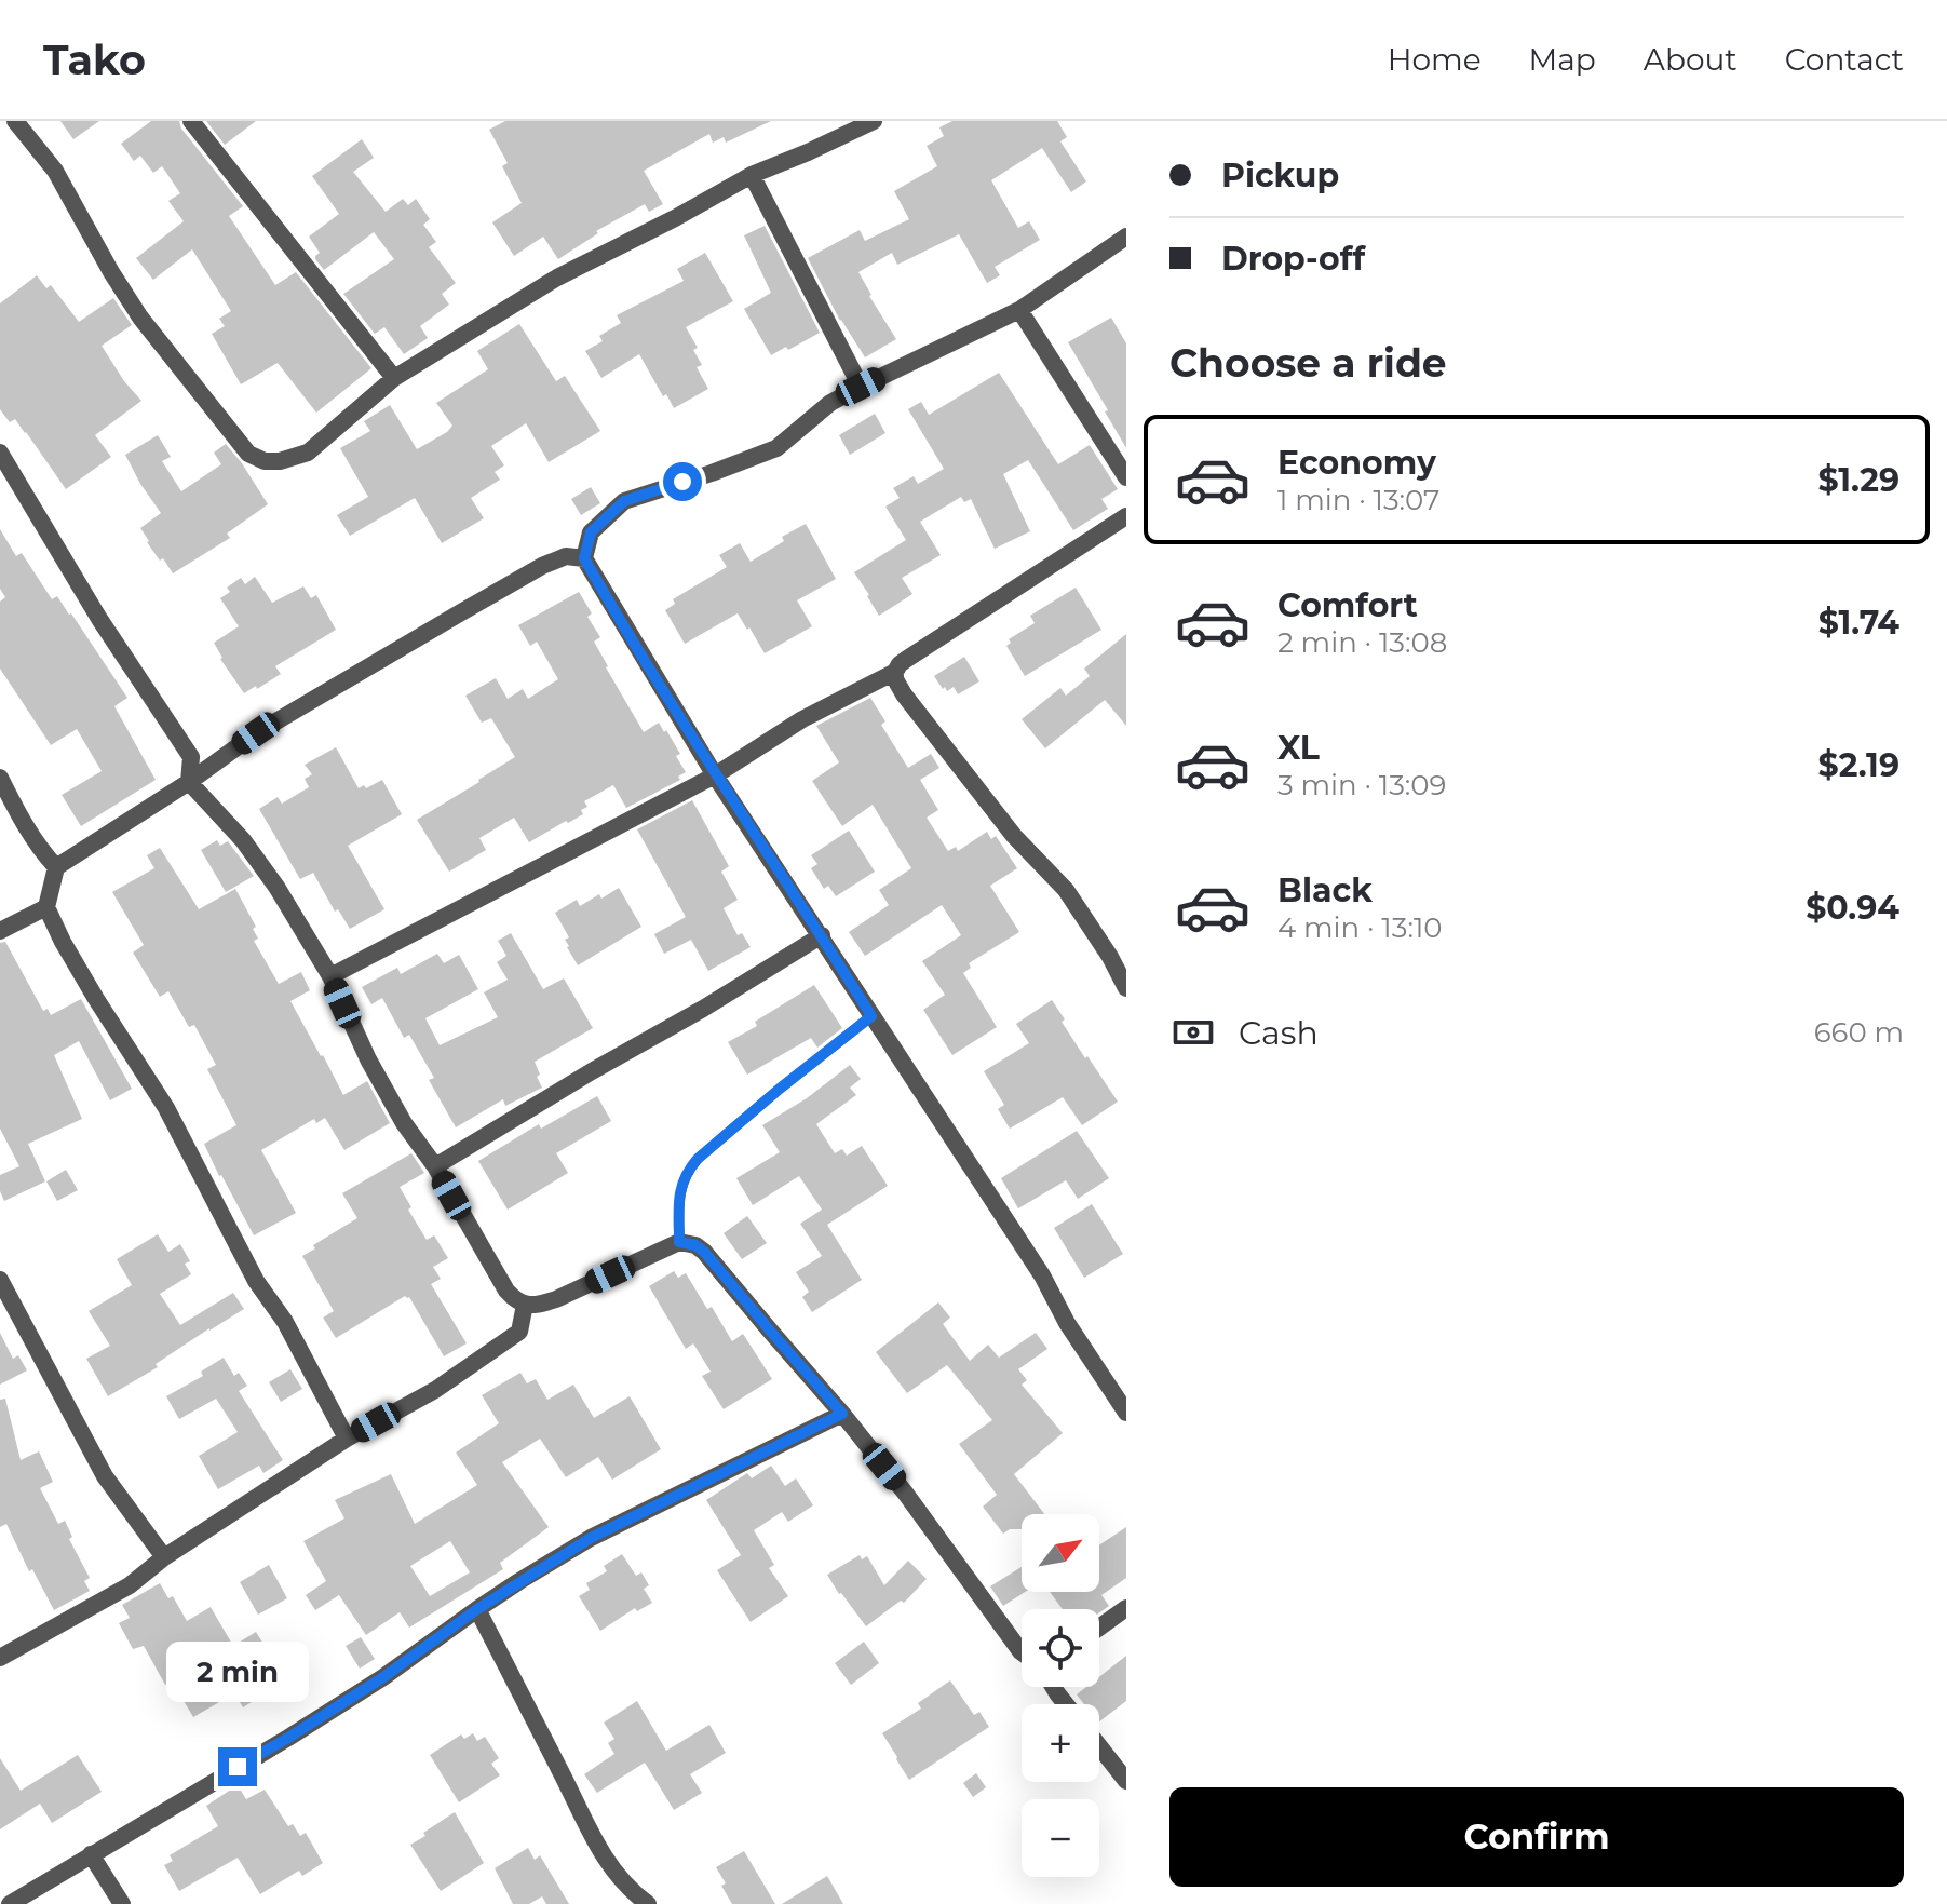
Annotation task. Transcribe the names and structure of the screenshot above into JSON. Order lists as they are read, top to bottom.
{
  "north": "top right",
  "page": {
    "header": "Tako",
    "nav": [
      "Home",
      "Map",
      "About",
      "Contact"
    ],
    "banner": ["Pickup", "Drop-off"],
    "heading": "Choose a ride",
    "list": [
      {
        "name": "Economy",
        "note": "1 min · 13:07",
        "value": "$1.29"
      },
      {
        "name": "Comfort",
        "note": "2 min · 13:08",
        "value": "$1.74"
      },
      {
        "name": "XL",
        "note": "3 min · 13:09",
        "value": "$2.19"
      },
      {
        "name": "Black",
        "note": "4 min · 13:10",
        "value": "$0.94"
      }
    ],
    "pay": ["Cash", "660 m"],
    "map_buttons": ["+", "−"],
    "bubble": "2 min",
    "buttons": "Confirm"
  }
}
